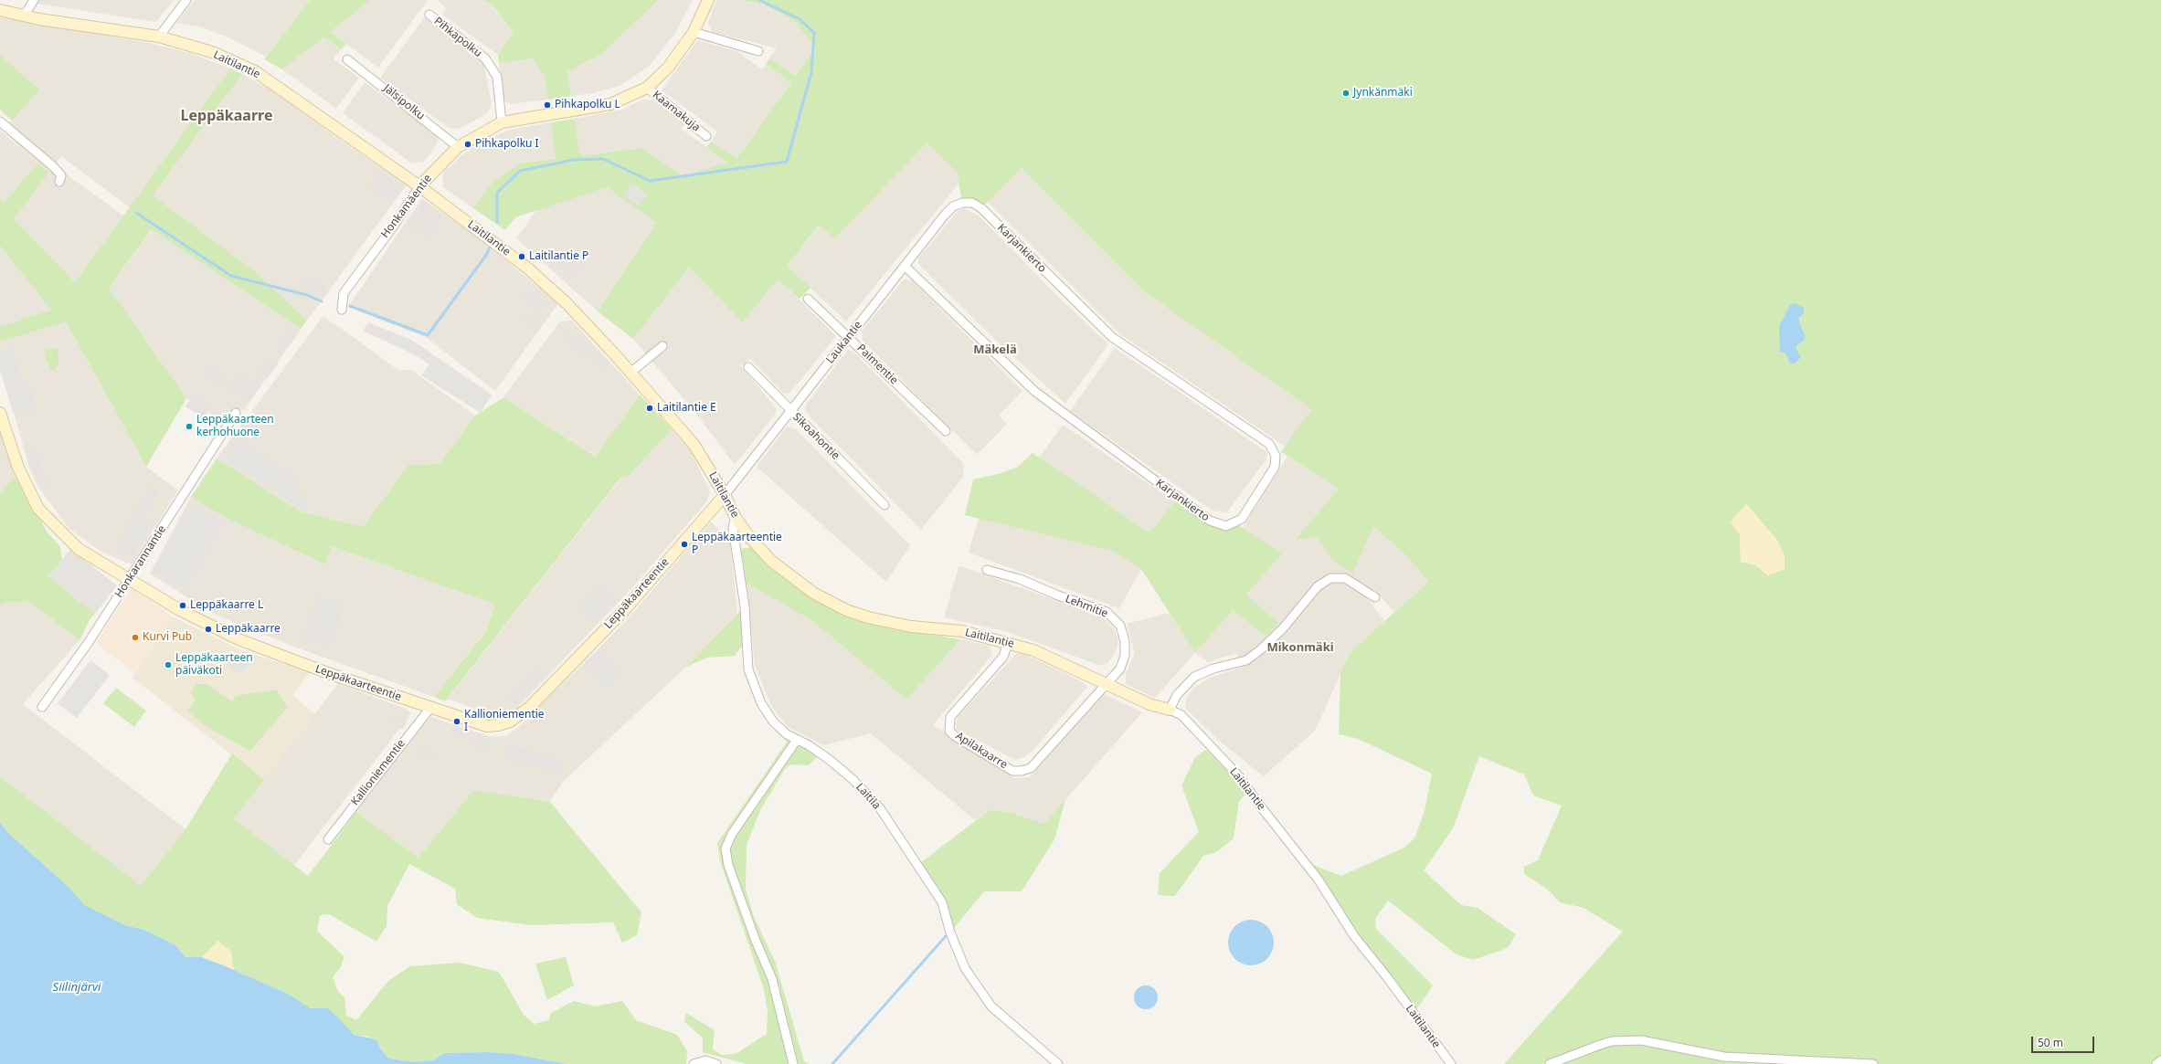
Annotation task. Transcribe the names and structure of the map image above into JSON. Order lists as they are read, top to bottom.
{
  "streets": {
    "street": [
      "Pihkapolku",
      "Laitilantie",
      "Jälsipolku",
      "Kaamakuja",
      "Honkamäentie",
      "Karjankierto",
      "Laukantie",
      "Paimentie",
      "Sikoahontie",
      "Honkarannantie",
      "Leppäkaarteentie",
      "Lehmitie",
      "Apilakaarre",
      "Kallioniementie",
      "Laitila"
    ]
  },
  "crossings": [
    ["Pihkapolku", "Honkamäentie"],
    ["Laitilantie", "Honkamäentie"],
    ["Laitilantie", "Laukantie"],
    ["Laitilantie", "Leppäkaarteentie"],
    ["Laitilantie", "Lehmitie"],
    ["Laitilantie", "Apilakaarre"],
    ["Laitilantie", "Laitila"],
    ["Jälsipolku", "Honkamäentie"],
    ["Kaamakuja", "Honkamäentie"],
    ["Karjankierto", "Laukantie"],
    ["Laukantie", "Paimentie"],
    ["Laukantie", "Sikoahontie"],
    ["Laukantie", "Leppäkaarteentie"],
    ["Honkarannantie", "Leppäkaarteentie"],
    ["Leppäkaarteentie", "Kallioniementie"],
    ["Lehmitie", "Apilakaarre"]
  ],
  "districts": ["Leppäkaarre", "Mäkelä", "Mikonmäki"],
  "water": ["Siilinjärvi"],
  "places": [
    "Jynkänmäki",
    "Pihkapolku L",
    "Pihkapolku I",
    "Laitilantie P",
    "Laitilantie E",
    "Leppäkaarteen kerhohuone",
    "Leppäkaarteentie P",
    "Leppäkaarre L",
    "Leppäkaarre",
    "Kurvi Pub",
    "Leppäkaarteen päiväkoti",
    "Kallioniementie I"
  ],
  "scale_bar": "50 m"
}
